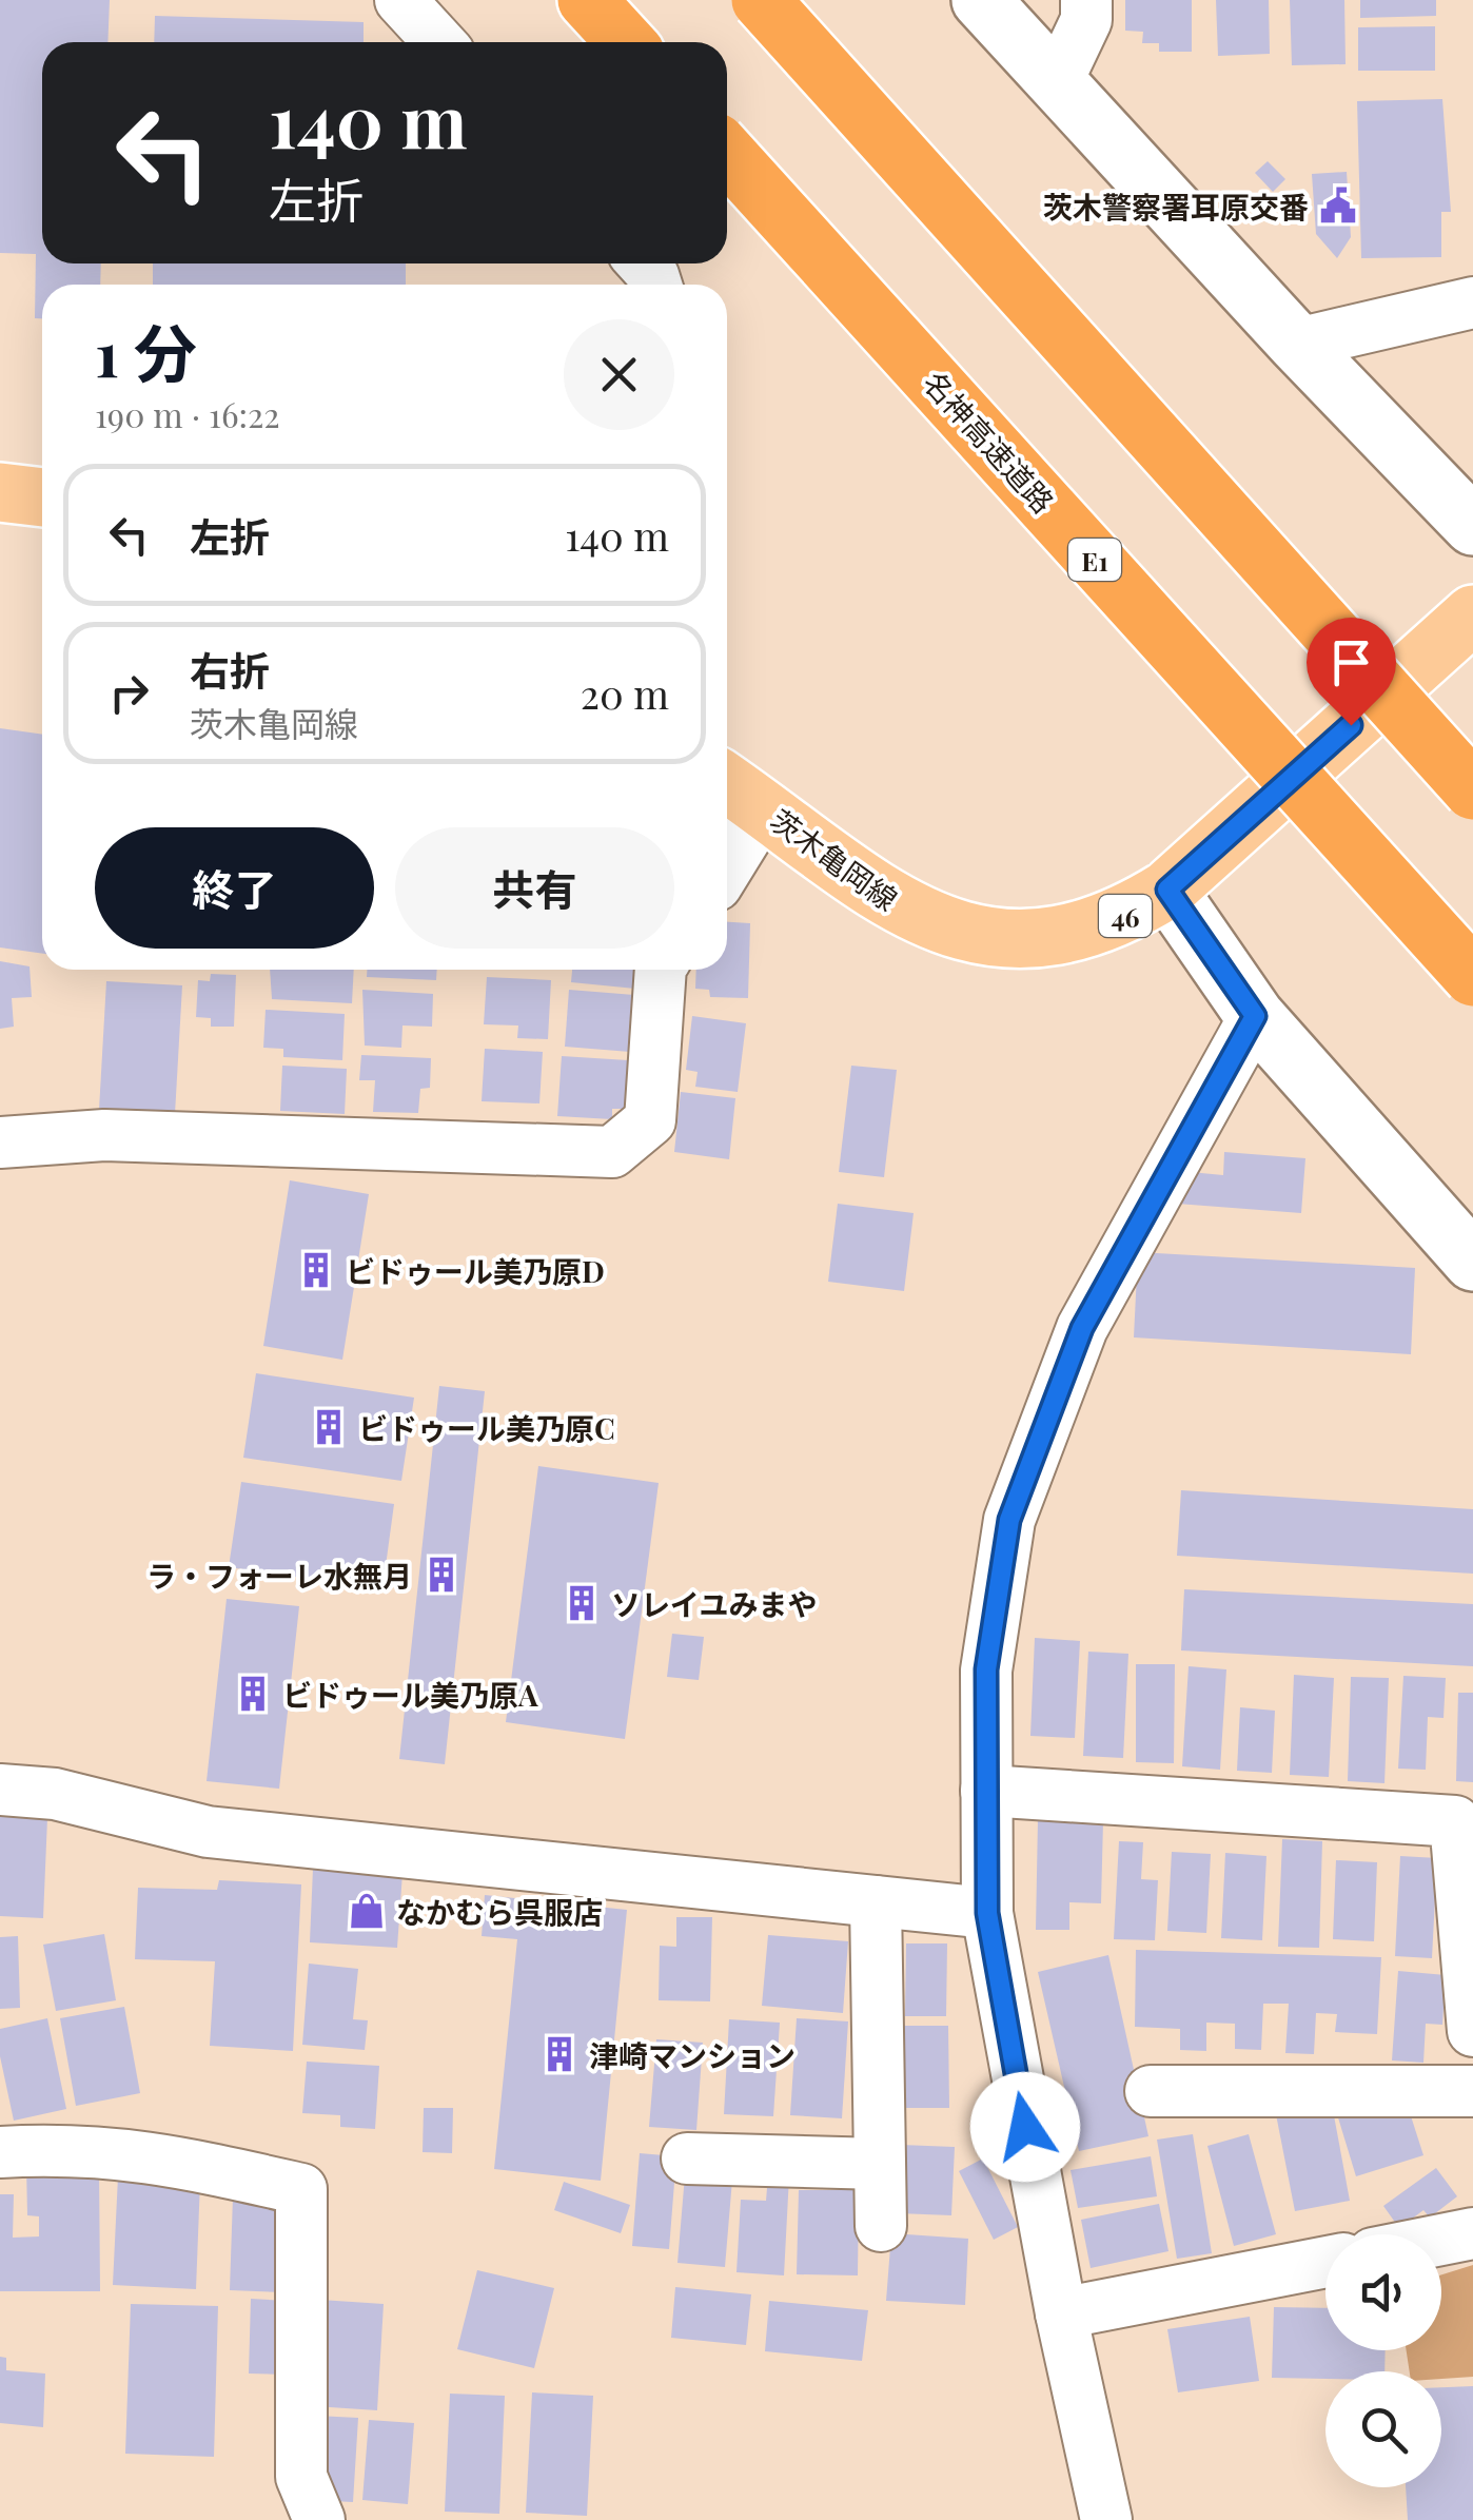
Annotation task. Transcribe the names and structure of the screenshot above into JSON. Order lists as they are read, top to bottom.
{
  "streets": {
    "highway": ["名神高速道路", "E1"],
    "main road": ["茨木亀岡線", "46"]
  },
  "places": {
    "public building": ["茨木警察署耳原交番"],
    "building": [
      "ビドゥール美乃原D",
      "ビドゥール美乃原C",
      "ラ・フォーレ水無月",
      "ソレイユみまや",
      "ビドゥール美乃原A",
      "津崎マンション"
    ],
    "shop": ["なかむら呉服店"]
  },
  "page": {
    "turn": ["140 m", "左折"],
    "heading": ["1 分", "190 m · 16:22"],
    "list": [
      {
        "name": "左折",
        "value": "140 m"
      },
      {
        "name": "右折",
        "note": "茨木亀岡線",
        "value": "20 m"
      }
    ],
    "buttons": ["終了", "共有"]
  }
}
